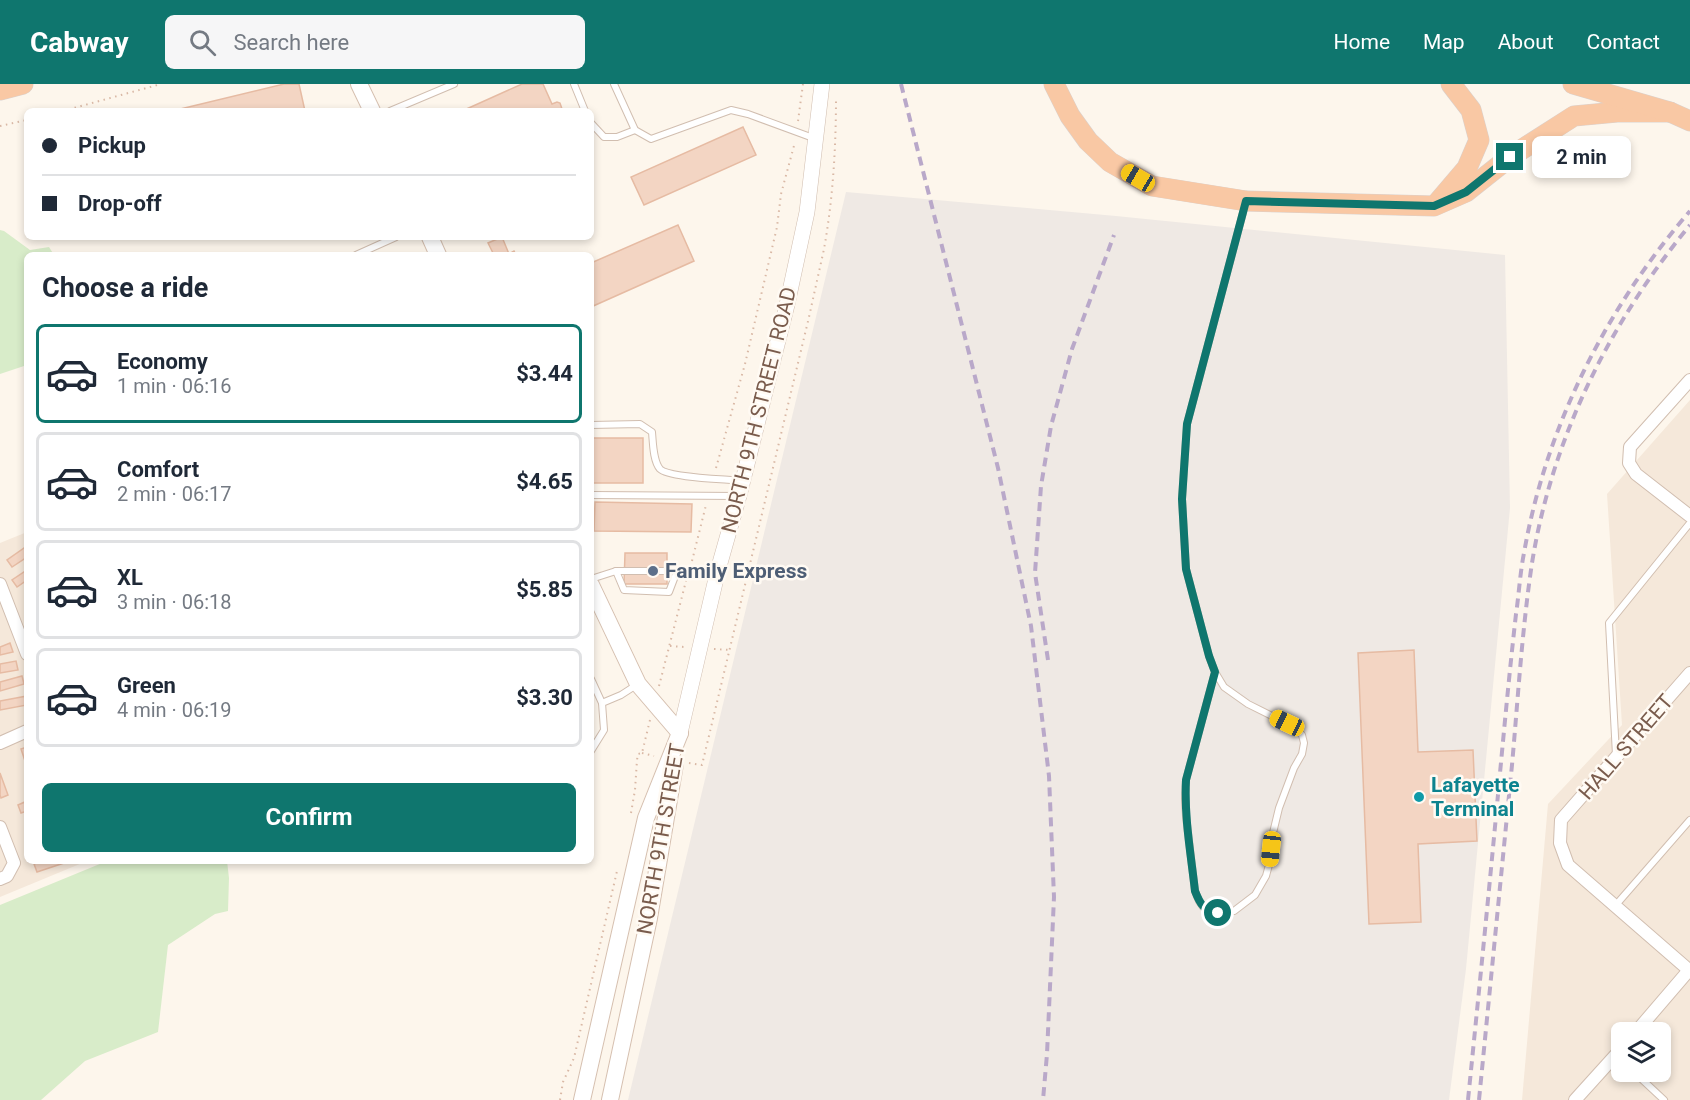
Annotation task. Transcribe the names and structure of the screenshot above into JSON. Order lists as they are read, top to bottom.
{
  "streets": {
    "main road": ["NORTH 9TH STREET"],
    "street": ["NORTH 9TH STREET ROAD", "HALL STREET"]
  },
  "crossings": [
    ["NORTH 9TH STREET ROAD", "NORTH 9TH STREET"]
  ],
  "places": ["Family Express", "Lafayette Terminal"],
  "page": {
    "header": "Cabway",
    "search": "Search here",
    "nav": [
      "Home",
      "Map",
      "About",
      "Contact"
    ],
    "banner": ["Pickup", "Drop-off"],
    "bubble": "2 min",
    "heading": "Choose a ride",
    "list": [
      {
        "name": "Economy",
        "note": "1 min · 06:16",
        "value": "$3.44"
      },
      {
        "name": "Comfort",
        "note": "2 min · 06:17",
        "value": "$4.65"
      },
      {
        "name": "XL",
        "note": "3 min · 06:18",
        "value": "$5.85"
      },
      {
        "name": "Green",
        "note": "4 min · 06:19",
        "value": "$3.30"
      }
    ],
    "buttons": "Confirm"
  }
}
